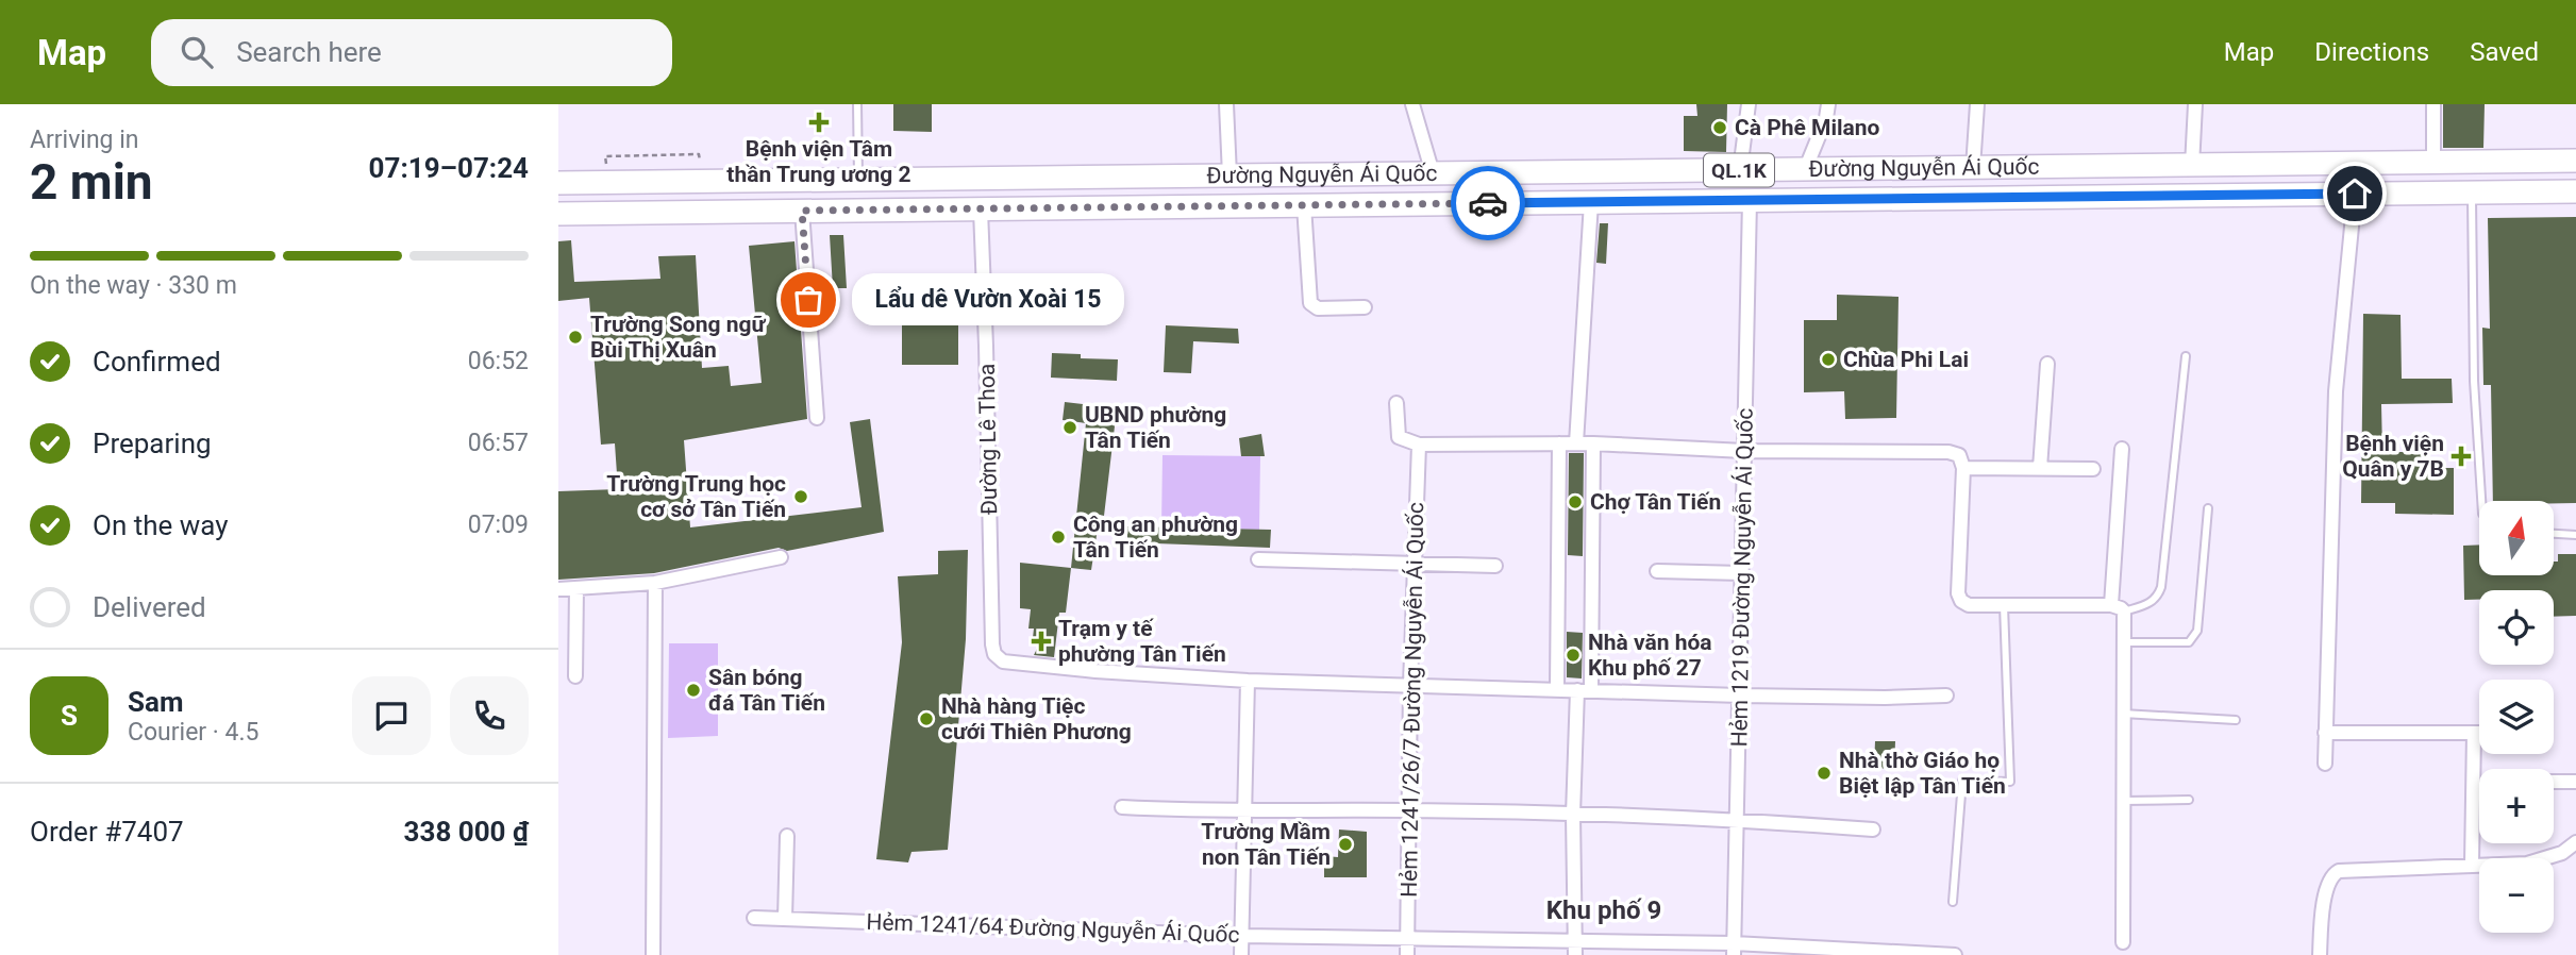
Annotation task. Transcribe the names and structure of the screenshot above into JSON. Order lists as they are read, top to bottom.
{
  "streets": {
    "main road": ["Đường Nguyễn Ái Quốc", "QL.1K"],
    "street": [
      "Đường Lê Thoa",
      "Hẻm 1219 Đường Nguyễn Ái Quốc",
      "Hẻm 1241/26/7 Đường Nguyễn Ái Quốc",
      "Hẻm 1241/64 Đường Nguyễn Ái Quốc"
    ]
  },
  "crossings": [
    ["Đường Nguyễn Ái Quốc", "Đường Lê Thoa"],
    ["Đường Nguyễn Ái Quốc", "Hẻm 1219 Đường Nguyễn Ái Quốc"],
    ["Hẻm 1219 Đường Nguyễn Ái Quốc", "Hẻm 1241/64 Đường Nguyễn Ái Quốc"],
    ["Hẻm 1241/26/7 Đường Nguyễn Ái Quốc", "Hẻm 1241/64 Đường Nguyễn Ái Quốc"]
  ],
  "districts": ["Khu phố 9"],
  "places": {
    "health": ["Bệnh viện Tâm thần Trung ương 2", "Bệnh viện Quân y 7B", "Trạm y tế phường Tân Tiến"],
    "other": [
      "Cà Phê Milano",
      "Lẩu dê Vườn Xoài 15",
      "Trường Song ngữ Bùi Thị Xuân",
      "Chùa Phi Lai",
      "UBND phường Tân Tiến",
      "Trường Trung học cơ sở Tân Tiến",
      "Chợ Tân Tiến",
      "Công an phường Tân Tiến",
      "Nhà văn hóa Khu phố 27",
      "Sân bóng đá Tân Tiến",
      "Nhà hàng Tiệc cưới Thiên Phương",
      "Nhà thờ Giáo họ Biệt lập Tân Tiến",
      "Trường Mầm non Tân Tiến"
    ]
  },
  "north": "top",
  "page": {
    "header": "Map",
    "search": "Search here",
    "nav": ["Map", "Directions", "Saved"],
    "heading": ["2 min", "Arriving in", "07:19–07:24"],
    "panel": [
      "Sam",
      "Courier · 4.5",
      "Order #7407",
      "338 000 ₫"
    ],
    "bar": "On the way · 330 m",
    "bubble": "Lẩu dê Vườn Xoài 15",
    "list": [
      ["Confirmed", "06:52"],
      ["Preparing", "06:57"],
      ["On the way", "07:09"],
      "Delivered"
    ],
    "map_buttons": ["+", "−"],
    "round": "S"
  }
}
